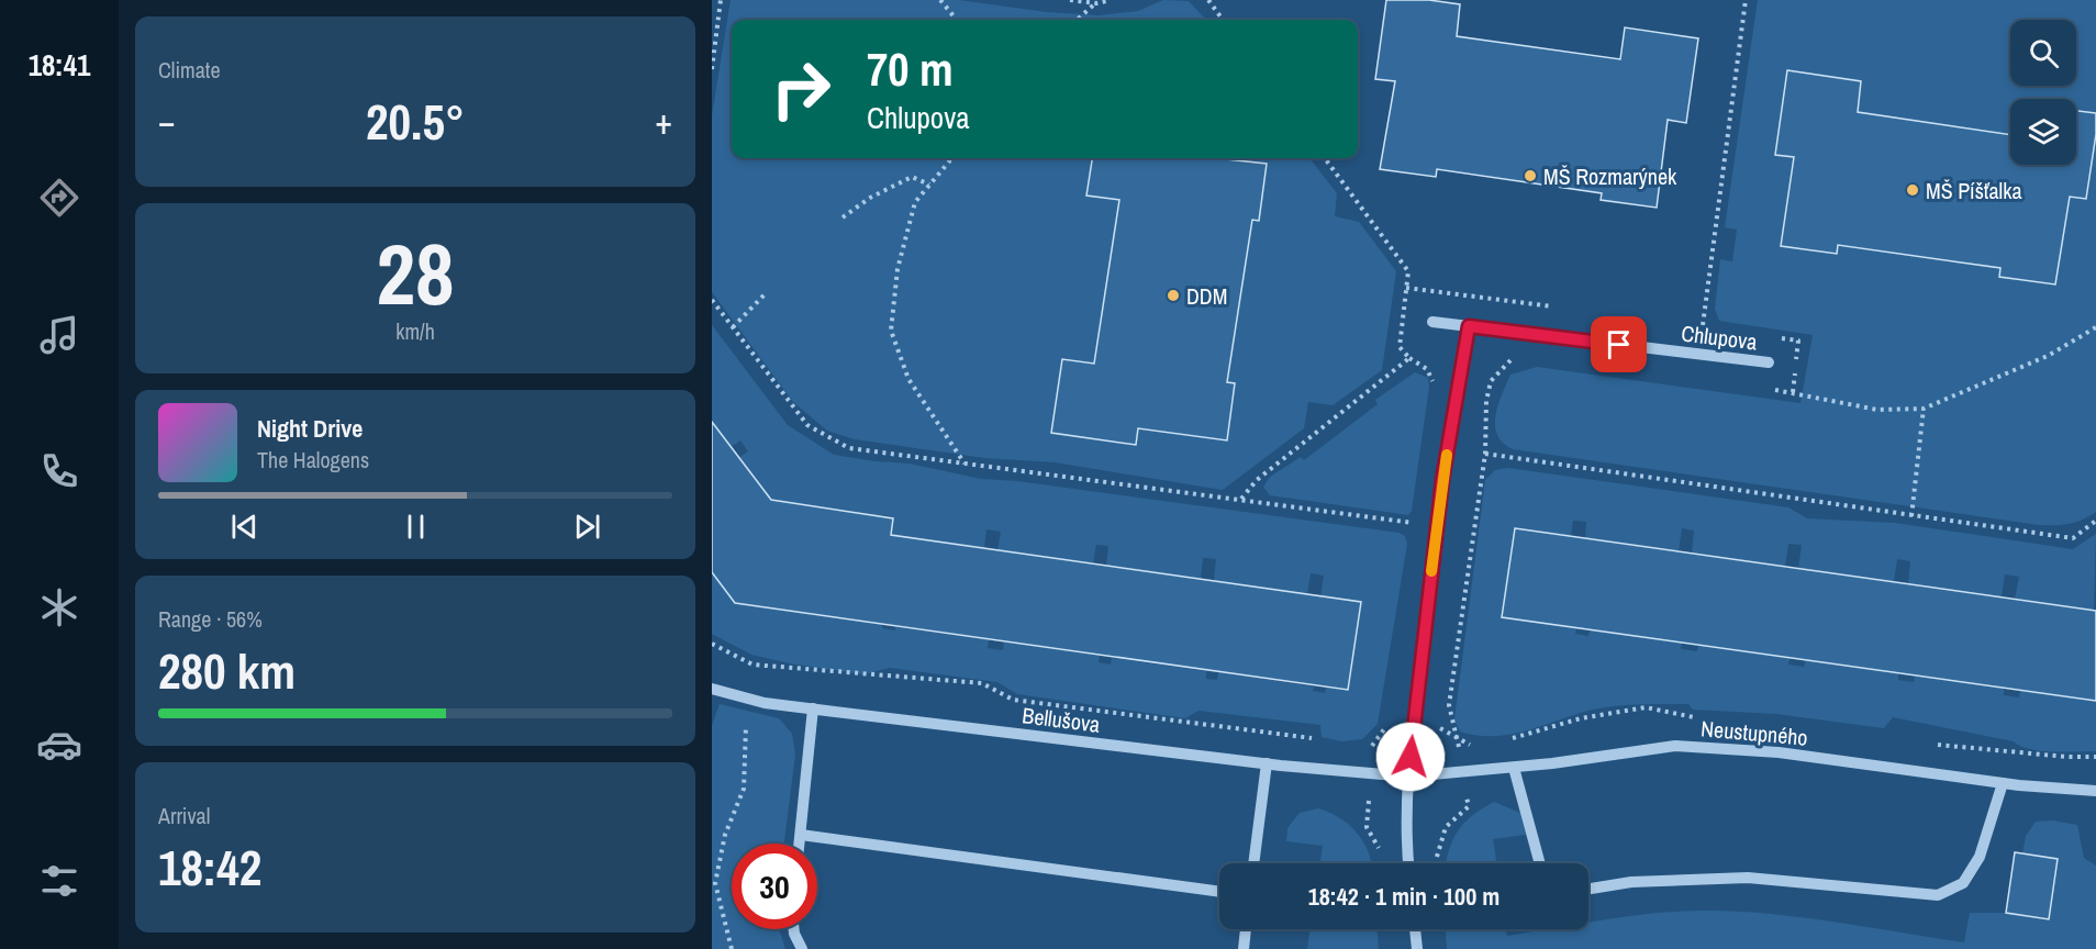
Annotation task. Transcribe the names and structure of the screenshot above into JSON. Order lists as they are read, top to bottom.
{
  "streets": {
    "street": ["Chlupova", "Bellušova", "Neustupného"]
  },
  "crossings": [
    ["Bellušova", "Neustupného"]
  ],
  "places": ["MŠ Rozmarýnek", "MŠ Píšťalka", "DDM"],
  "page": {
    "tabs": "18:41",
    "tile": [
      "Climate",
      ["28", "km/h"],
      ["Range · 56%", "280 km"],
      ["Arrival", "18:42"]
    ],
    "turn": ["70 m", "Chlupova"],
    "heat": ["−", "20.5°", "+"],
    "song": ["Night Drive", "The Halogens"],
    "limit": "30",
    "trip": "18:42 · 1 min · 100 m"
  }
}
